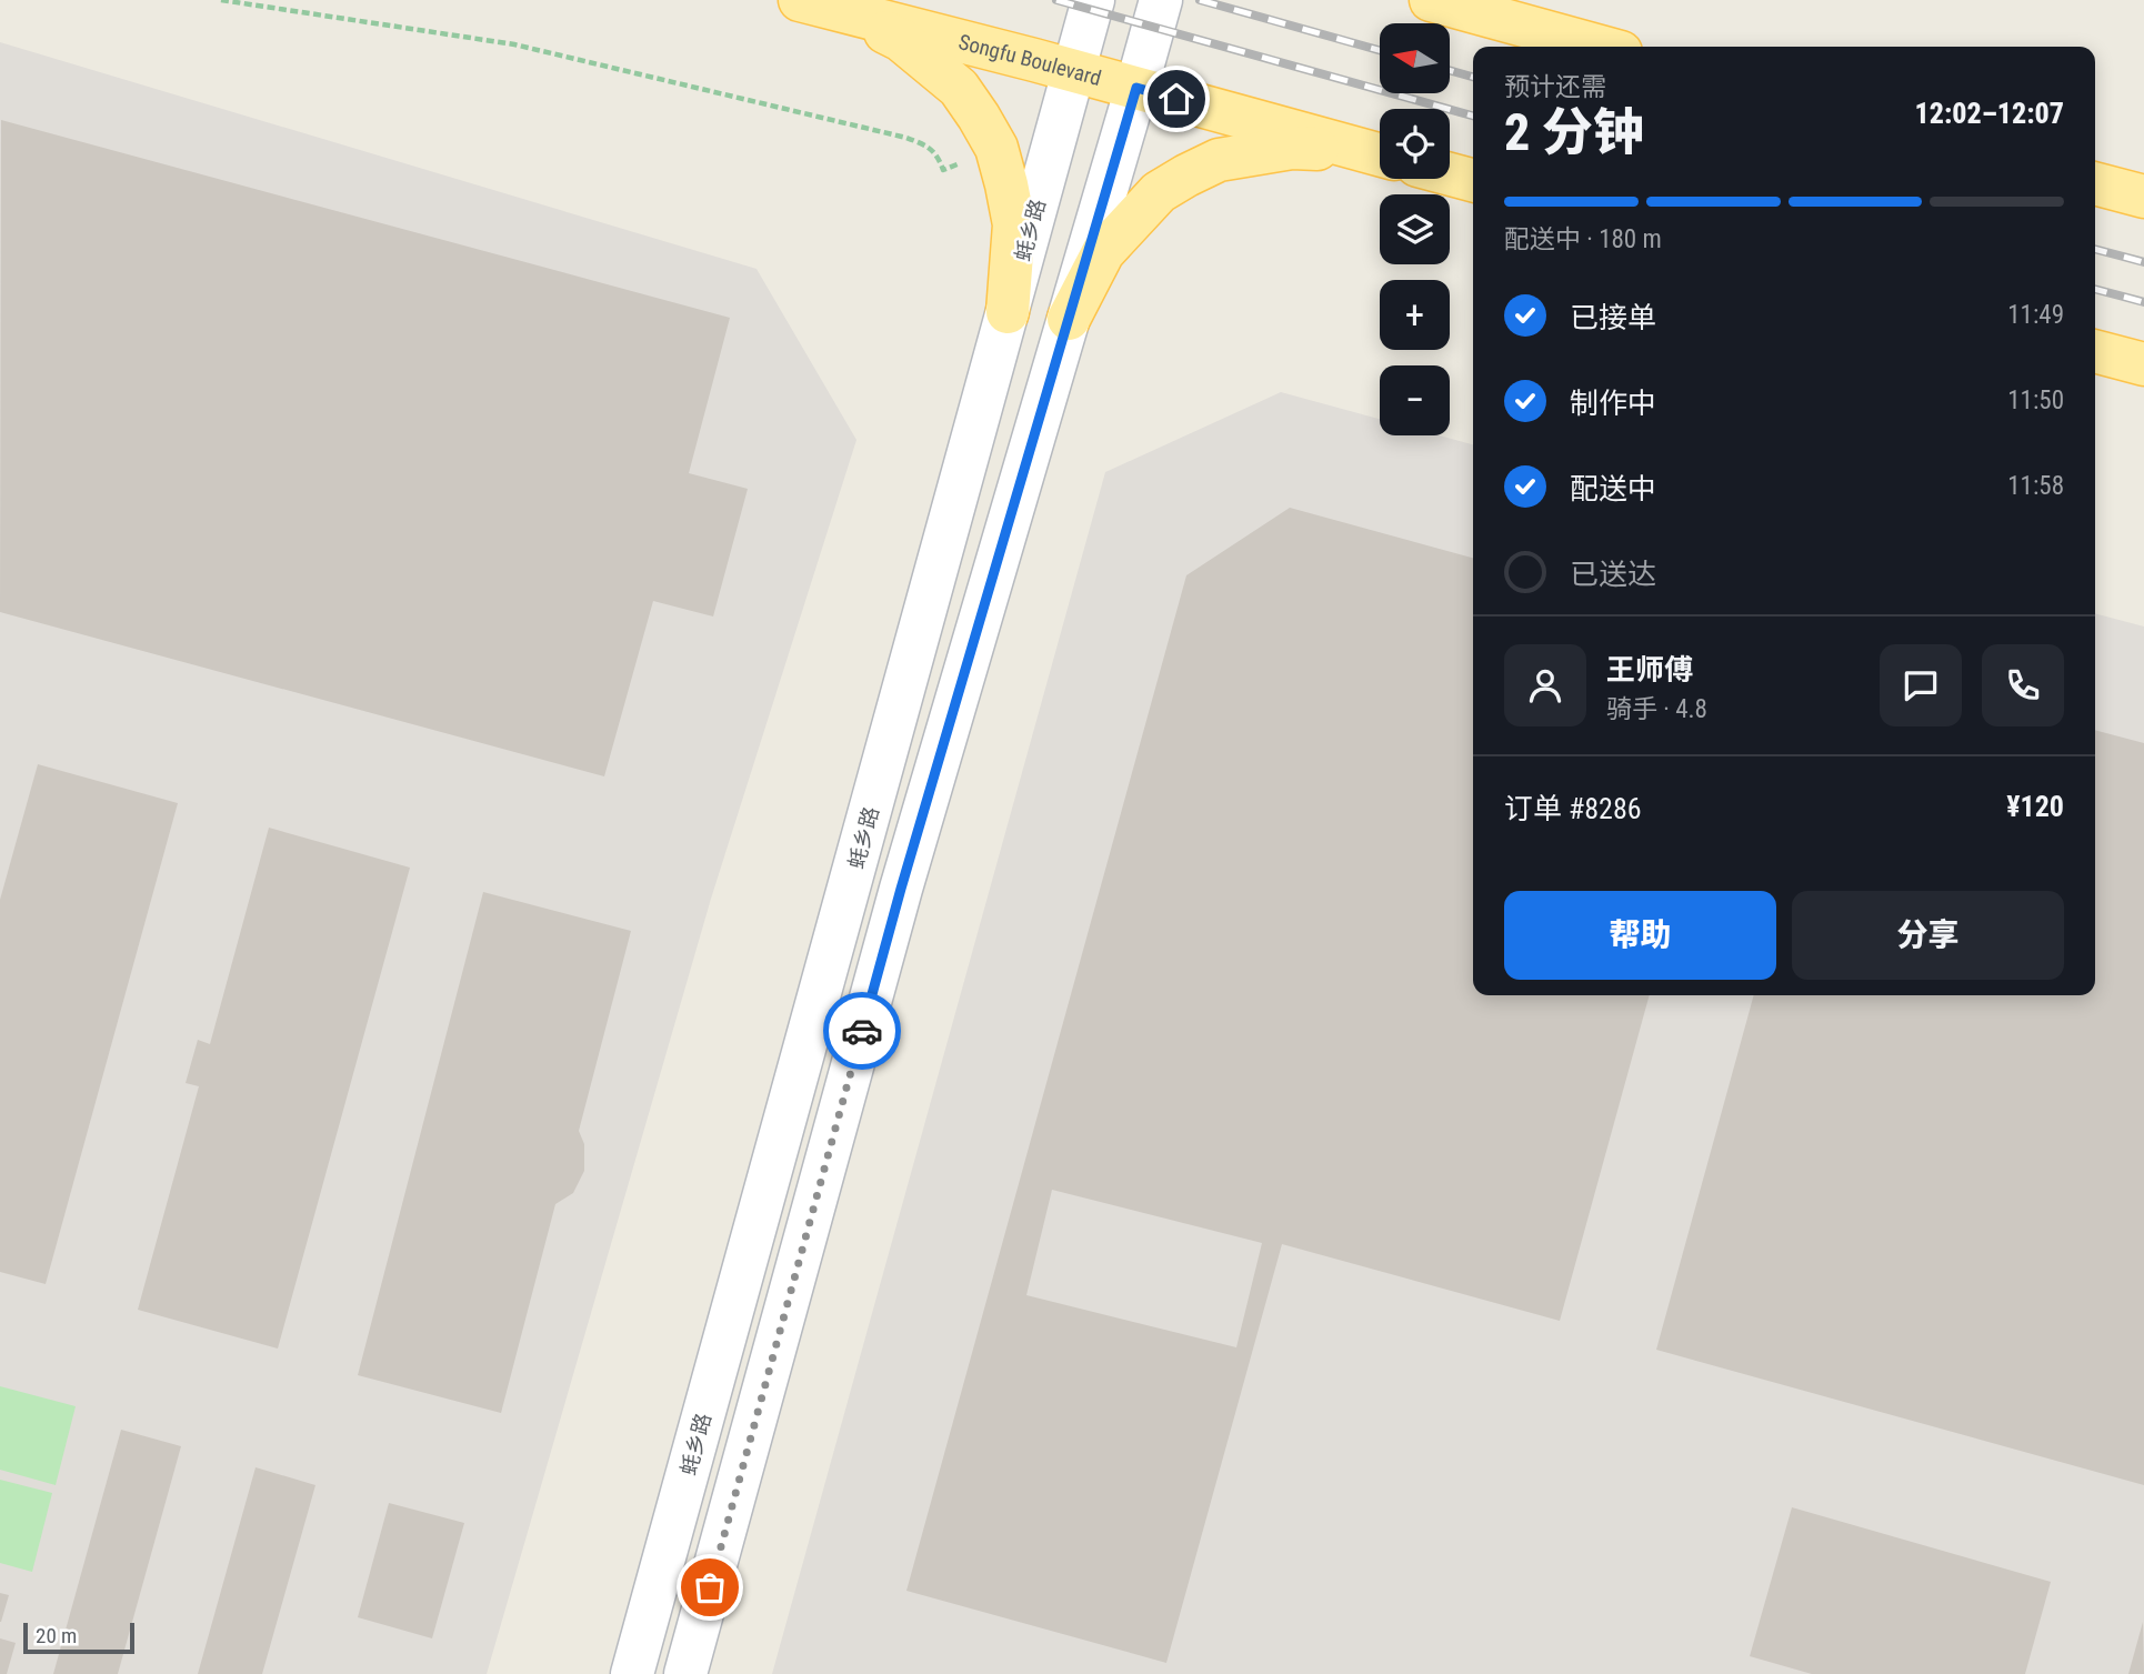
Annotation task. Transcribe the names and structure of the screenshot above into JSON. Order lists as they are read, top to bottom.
{
  "streets": {
    "main road": ["Songfu Boulevard"],
    "street": ["蚝乡路"]
  },
  "crossings": [
    ["Songfu Boulevard", "蚝乡路"]
  ],
  "scale_bar": "20 m",
  "north": "left",
  "page": {
    "map_buttons": ["+", "−"],
    "heading": ["2 分钟", "预计还需", "12:02–12:07"],
    "panel": [
      "王师傅",
      "骑手 · 4.8",
      "订单 #8286",
      "¥120"
    ],
    "bar": "配送中 · 180 m",
    "list": [
      ["已接单", "11:49"],
      ["制作中", "11:50"],
      ["配送中", "11:58"],
      "已送达"
    ],
    "buttons": ["帮助", "分享"],
    "scale": "20 m"
  }
}
